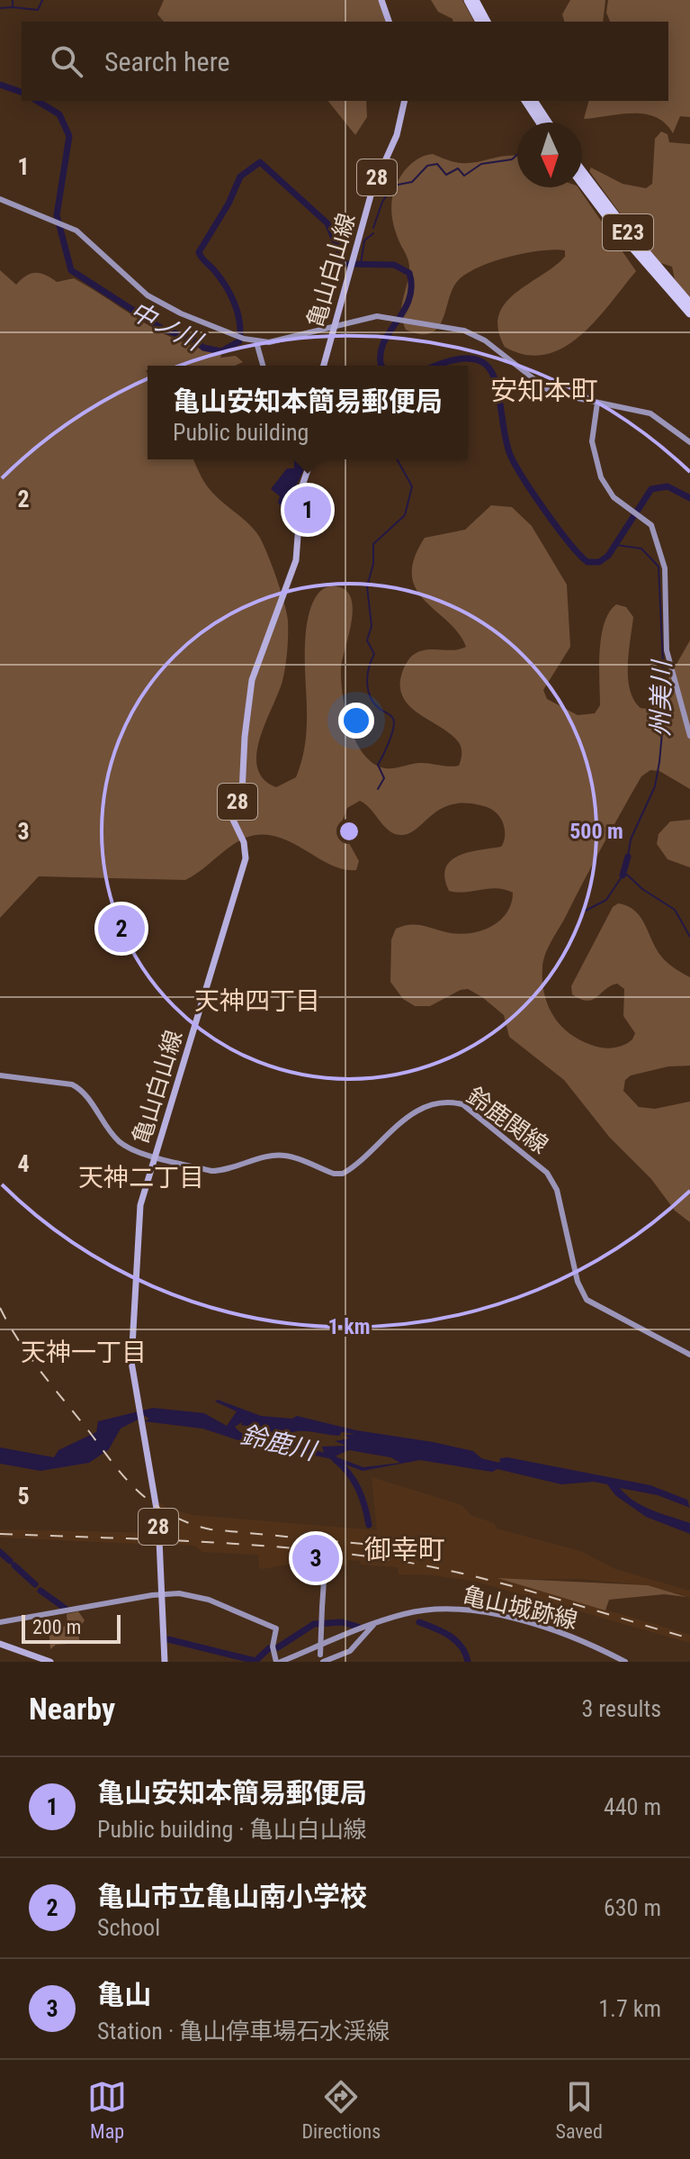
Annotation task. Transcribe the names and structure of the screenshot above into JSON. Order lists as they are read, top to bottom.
{
  "streets": {
    "highway": ["E23"],
    "main road": [
      "28",
      "亀山白山線",
      "鈴鹿関線",
      "亀山城跡線"
    ]
  },
  "crossings": [
    ["亀山白山線", "鈴鹿関線"]
  ],
  "districts": [
    "安知本町",
    "天神四丁目",
    "天神二丁目",
    "天神一丁目",
    "御幸町"
  ],
  "water": ["中ノ川", "州美川", "鈴鹿川"],
  "scale_bar": "200 m",
  "north": "bottom",
  "page": {
    "search": "Search here",
    "popup": ["亀山安知本簡易郵便局", "Public building"],
    "pins": ["1", "2", "3"],
    "scale": "200 m",
    "heading": ["Nearby", "3 results"],
    "list": [
      {
        "mark": "1",
        "name": "亀山安知本簡易郵便局",
        "note": "Public building · 亀山白山線",
        "value": "440 m"
      },
      {
        "mark": "2",
        "name": "亀山市立亀山南小学校",
        "note": "School",
        "value": "630 m"
      },
      {
        "mark": "3",
        "name": "亀山",
        "note": "Station · 亀山停車場石水渓線",
        "value": "1.7 km"
      }
    ],
    "nav": ["Map", "Directions", "Saved"]
  },
  "grid": {
    "rows": [
      "1",
      "2",
      "3",
      "4",
      "5"
    ]
  },
  "rings": ["500 m", "1 km"]
}
